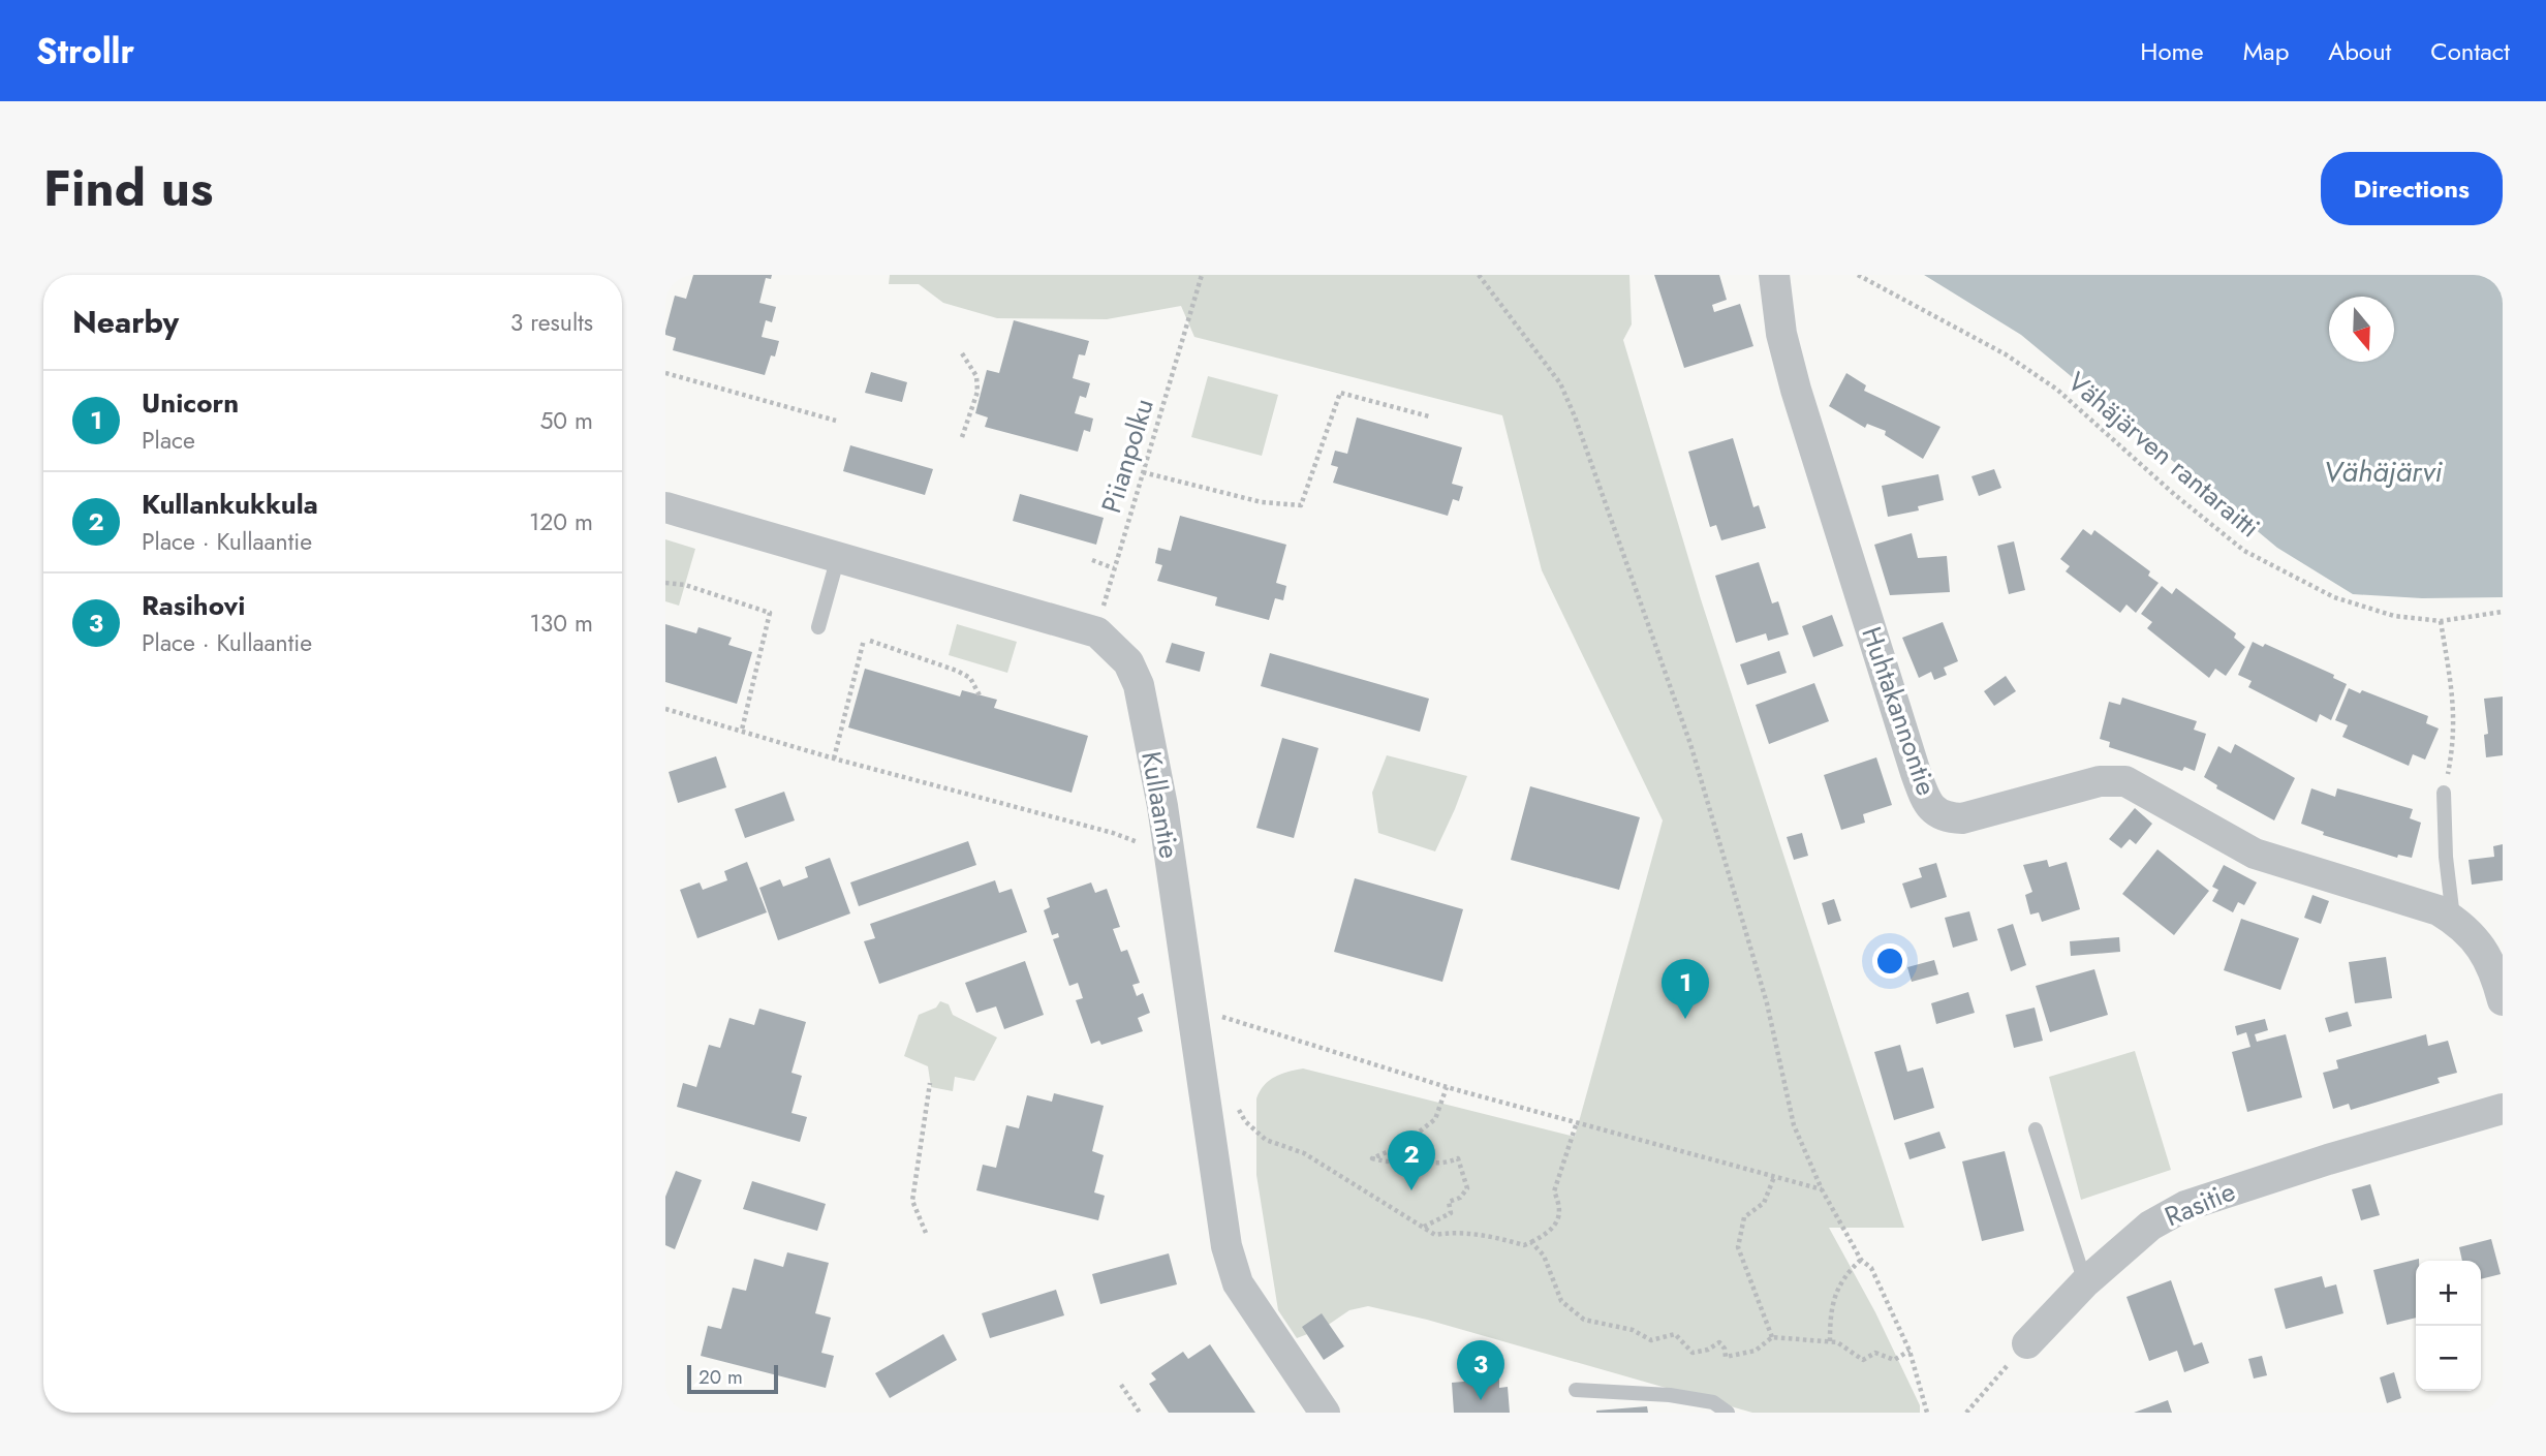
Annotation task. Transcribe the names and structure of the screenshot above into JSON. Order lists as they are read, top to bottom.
{
  "streets": {
    "street": ["Huhtakannontie", "Kullaantie", "Rasitie"],
    "path": ["Vähäjärven rantaraitti", "Piianpolku"]
  },
  "crossings": [
    ["Piianpolku", "Kullaantie"]
  ],
  "water": ["Vähäjärvi"],
  "scale_bar": "20 m",
  "north": "bottom",
  "page": {
    "header": "Strollr",
    "nav": [
      "Home",
      "Map",
      "About",
      "Contact"
    ],
    "title": "Find us",
    "buttons": "Directions",
    "heading": ["Nearby", "3 results"],
    "list": [
      {
        "mark": "1",
        "name": "Unicorn",
        "note": "Place",
        "value": "50 m"
      },
      {
        "mark": "2",
        "name": "Kullankukkula",
        "note": "Place · Kullaantie",
        "value": "120 m"
      },
      {
        "mark": "3",
        "name": "Rasihovi",
        "note": "Place · Kullaantie",
        "value": "130 m"
      }
    ],
    "pins": ["1", "2", "3"],
    "map_buttons": ["+", "−"],
    "scale": "20 m"
  }
}
